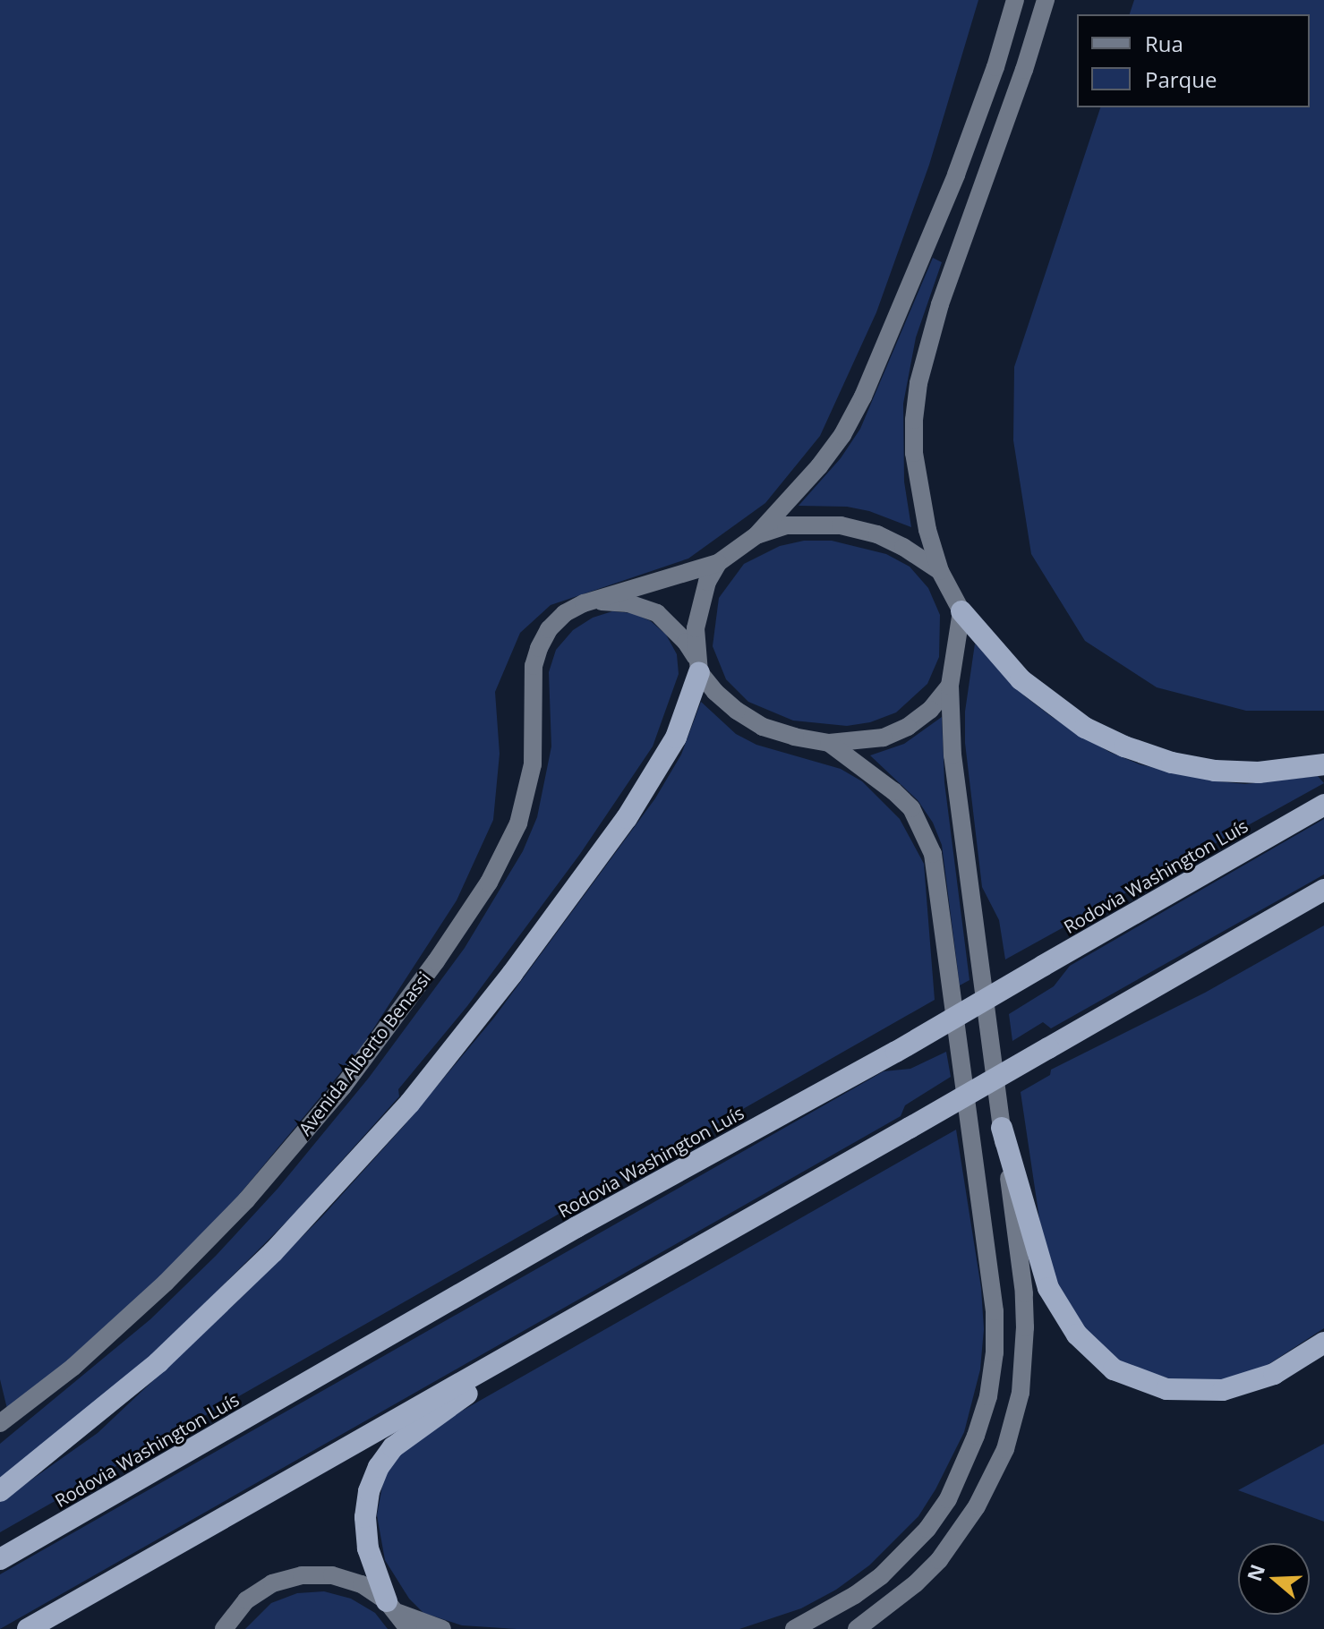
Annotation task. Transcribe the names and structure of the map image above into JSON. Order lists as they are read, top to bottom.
{
  "streets": {
    "highway": ["Rodovia Washington Luís"],
    "main road": ["Avenida Alberto Benassi"]
  },
  "legend": ["Rua", "Parque"],
  "north": "left"
}
